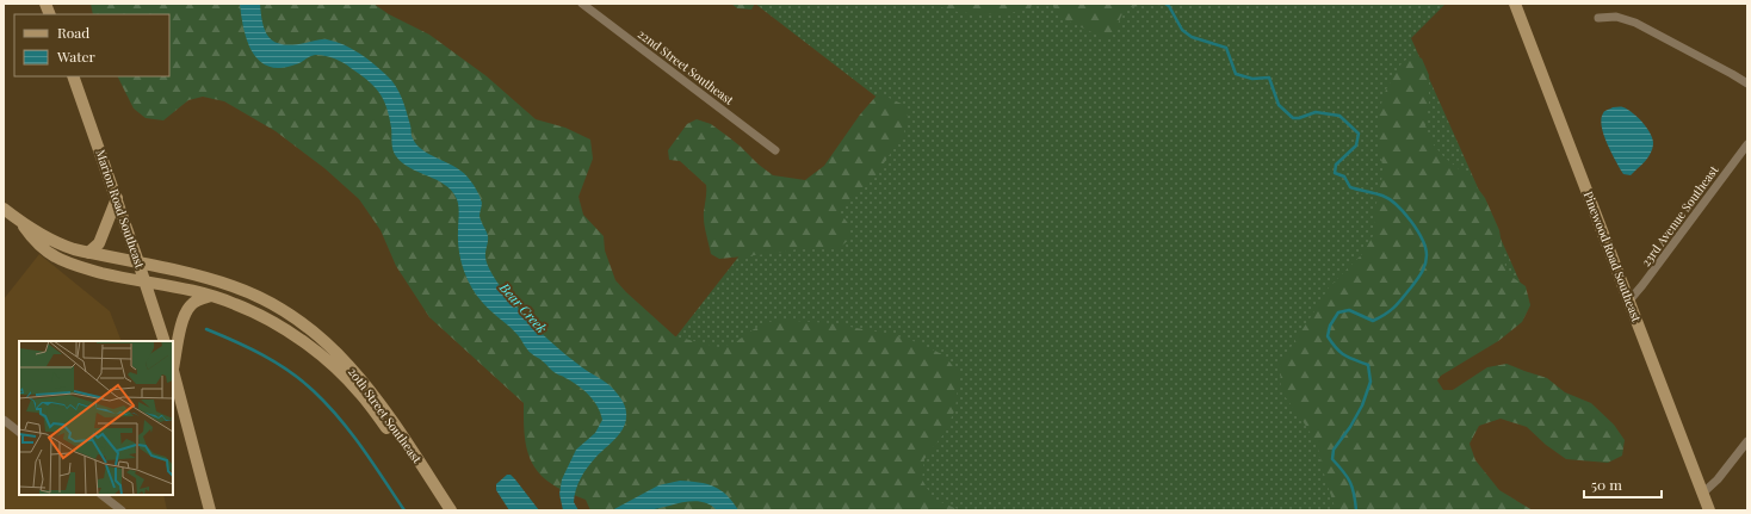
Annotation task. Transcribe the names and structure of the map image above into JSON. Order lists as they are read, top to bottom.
{
  "streets": {
    "street": [
      "22nd Street Southeast",
      "Marion Road Southeast",
      "23rd Avenue Southeast",
      "Pinewood Road Southeast",
      "20th Street Southeast"
    ]
  },
  "crossings": [
    ["Marion Road Southeast", "20th Street Southeast"],
    ["23rd Avenue Southeast", "Pinewood Road Southeast"]
  ],
  "water": ["Bear Creek"],
  "legend": ["Road", "Water"],
  "scale_bar": "50 m"
}
